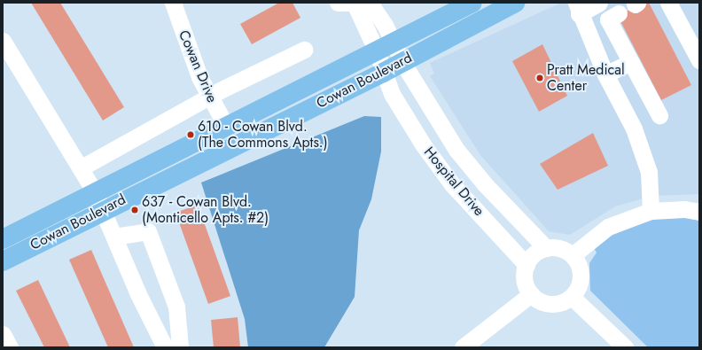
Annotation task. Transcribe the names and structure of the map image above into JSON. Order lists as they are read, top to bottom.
{
  "streets": {
    "main road": ["Cowan Boulevard"],
    "street": ["Cowan Drive", "Hospital Drive"]
  },
  "crossings": [
    ["Cowan Drive", "Cowan Boulevard"],
    ["Cowan Boulevard", "Hospital Drive"]
  ],
  "places": ["Pratt Medical Center", "610 - Cowan Blvd. (The Commons Apts.)", "637 - Cowan Blvd. (Monticello Apts. #2)"]
}
